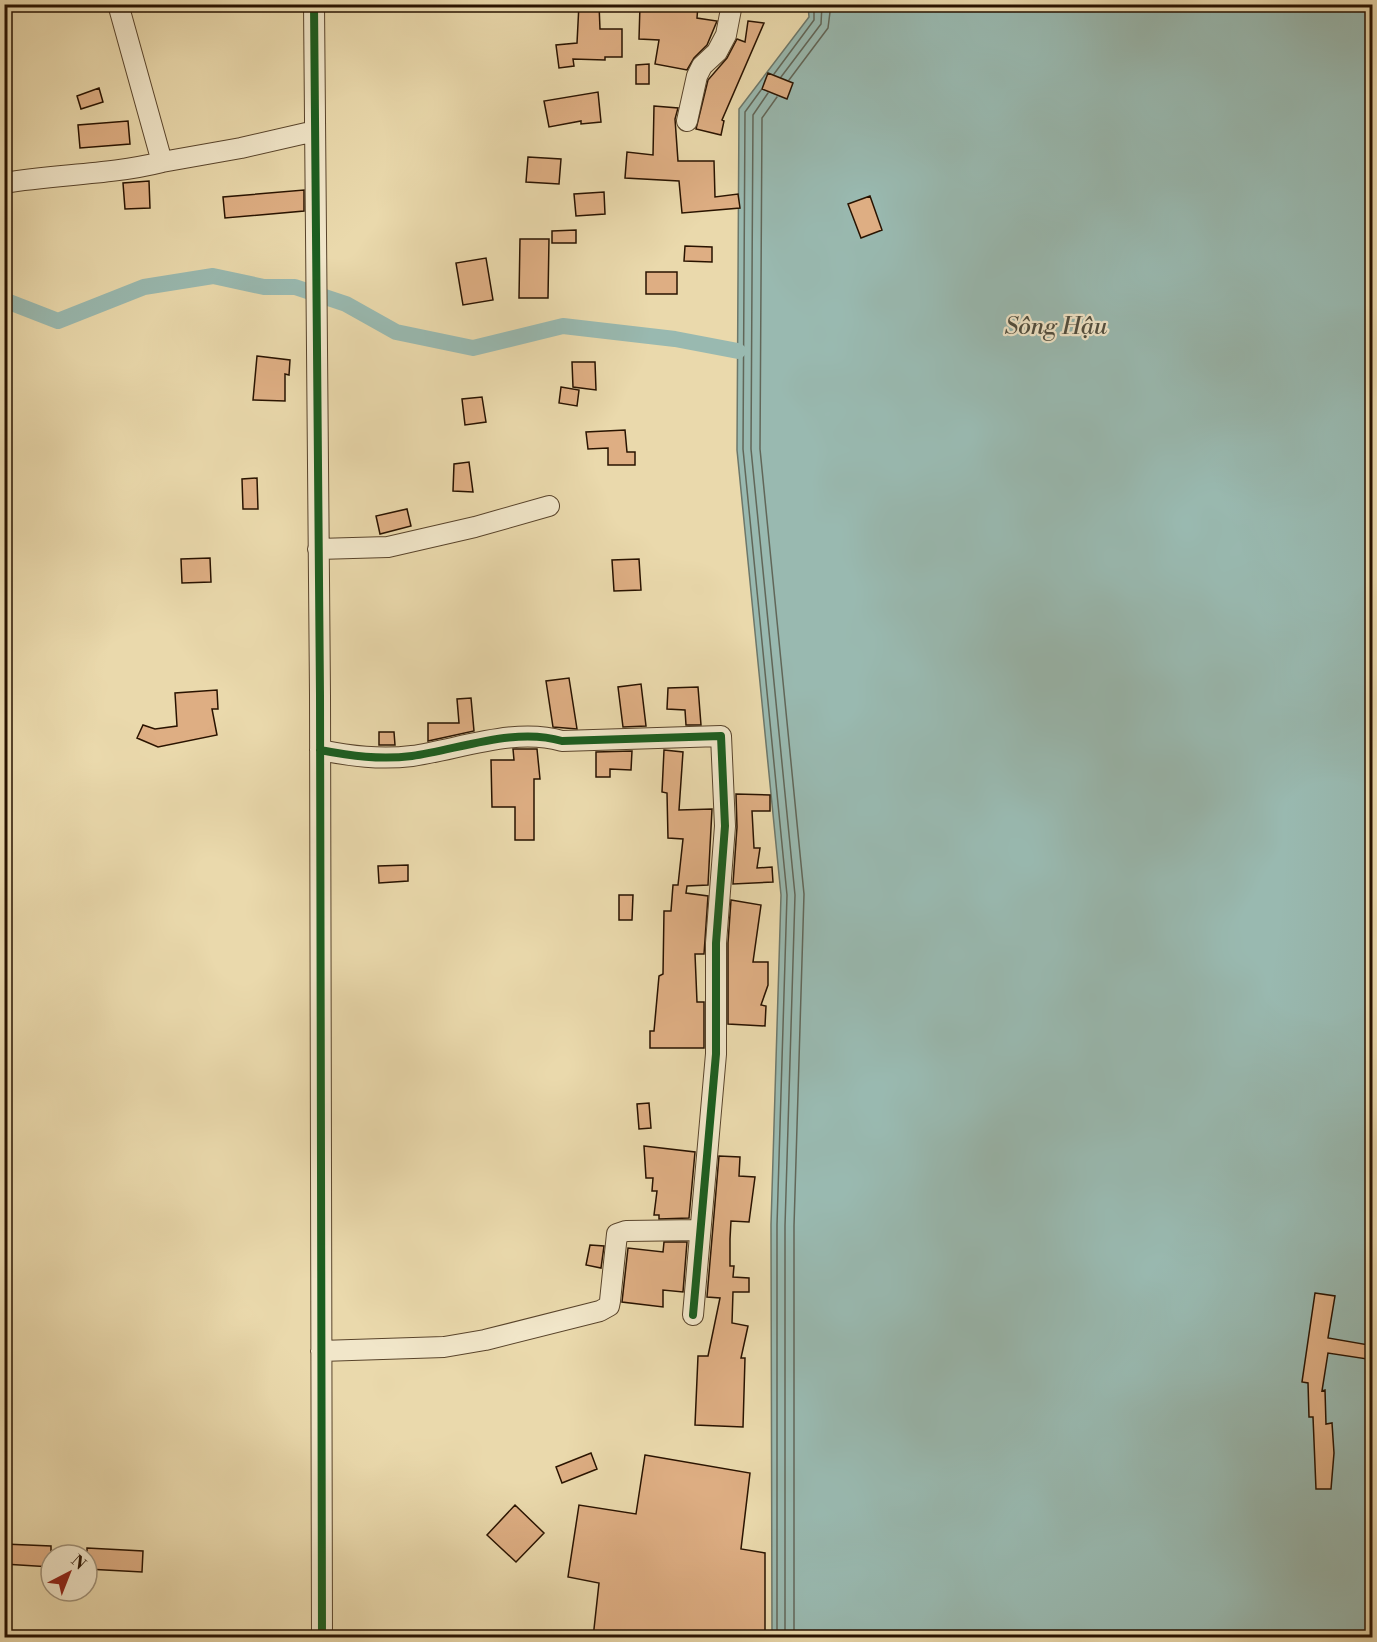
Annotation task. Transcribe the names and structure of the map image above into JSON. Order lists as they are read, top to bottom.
{
  "water": ["Sông Hậu"],
  "north": "top right"
}
